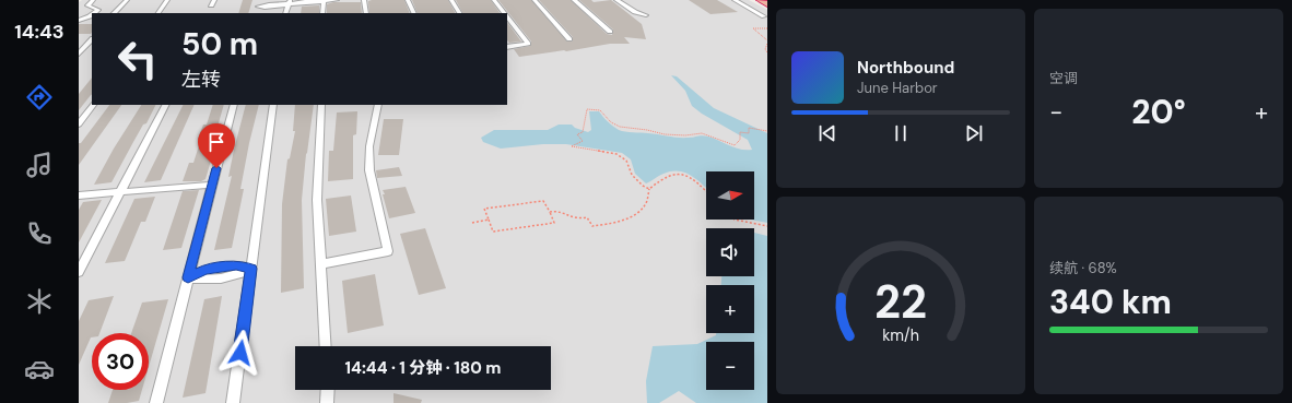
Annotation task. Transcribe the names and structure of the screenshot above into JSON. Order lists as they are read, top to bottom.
{
  "north": "right",
  "page": {
    "tabs": "14:43",
    "tile": [
      "空调",
      ["续航 · 68%", "340 km"]
    ],
    "turn": ["50 m", "左转"],
    "song": ["Northbound", "June Harbor"],
    "heat": ["−", "20°", "+"],
    "map_buttons": ["+", "−"],
    "limit": "30",
    "trip": "14:44 · 1 分钟 · 180 m",
    "gauge": ["22", "km/h"]
  }
}
